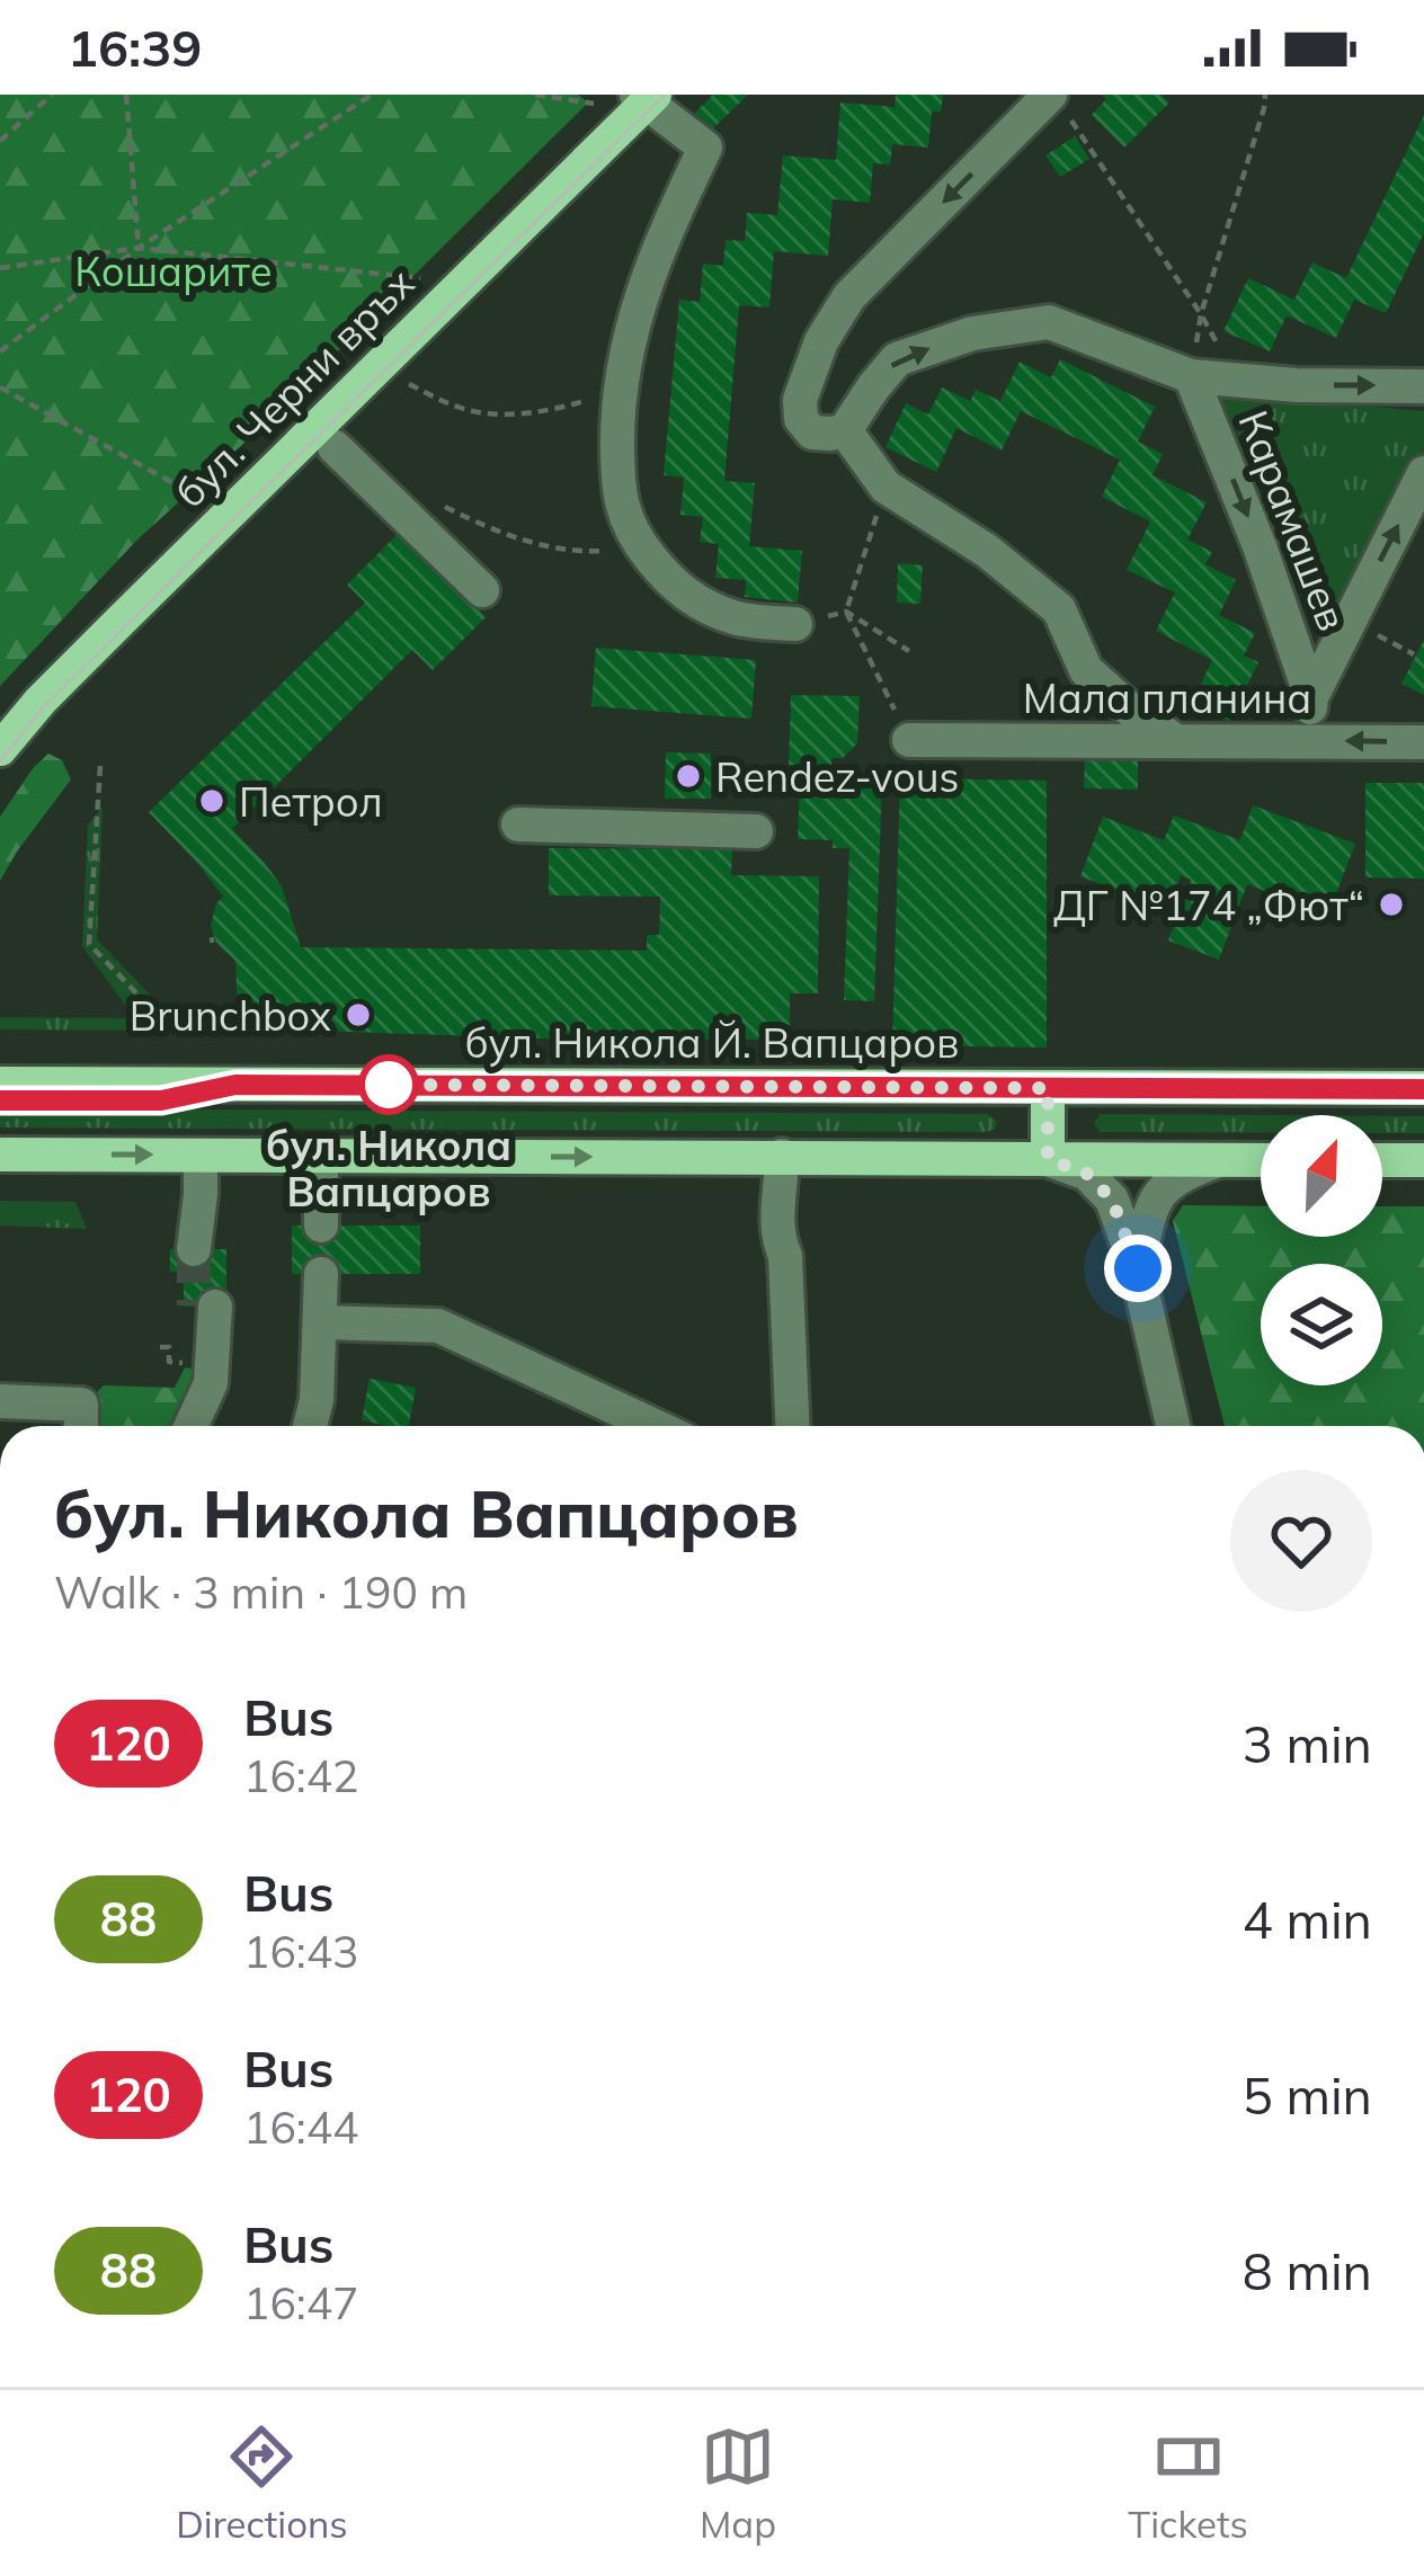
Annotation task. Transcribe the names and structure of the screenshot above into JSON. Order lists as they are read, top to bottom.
{
  "streets": {
    "main road": ["бул. Черни връх", "бул. Никола Й. Вапцаров"],
    "street": ["Карамашев", "Мала планина"]
  },
  "parks": ["Кошарите"],
  "places": [
    "Rendez-vous",
    "Петрол",
    "ДГ №174 „Фют“",
    "Brunchbox",
    "бул. Никола Вапцаров"
  ],
  "lines": ["bus line 120"],
  "north": "top right",
  "page": {
    "status": "16:39",
    "heading": ["бул. Никола Вапцаров", "Walk · 3 min · 190 m"],
    "list": [
      {
        "mark": "120",
        "name": "Bus",
        "note": "16:42",
        "value": "3 min"
      },
      {
        "mark": "88",
        "name": "Bus",
        "note": "16:43",
        "value": "4 min"
      },
      {
        "mark": "120",
        "name": "Bus",
        "note": "16:44",
        "value": "5 min"
      },
      {
        "mark": "88",
        "name": "Bus",
        "note": "16:47",
        "value": "8 min"
      }
    ],
    "tabs": ["Directions", "Map", "Tickets"]
  }
}
